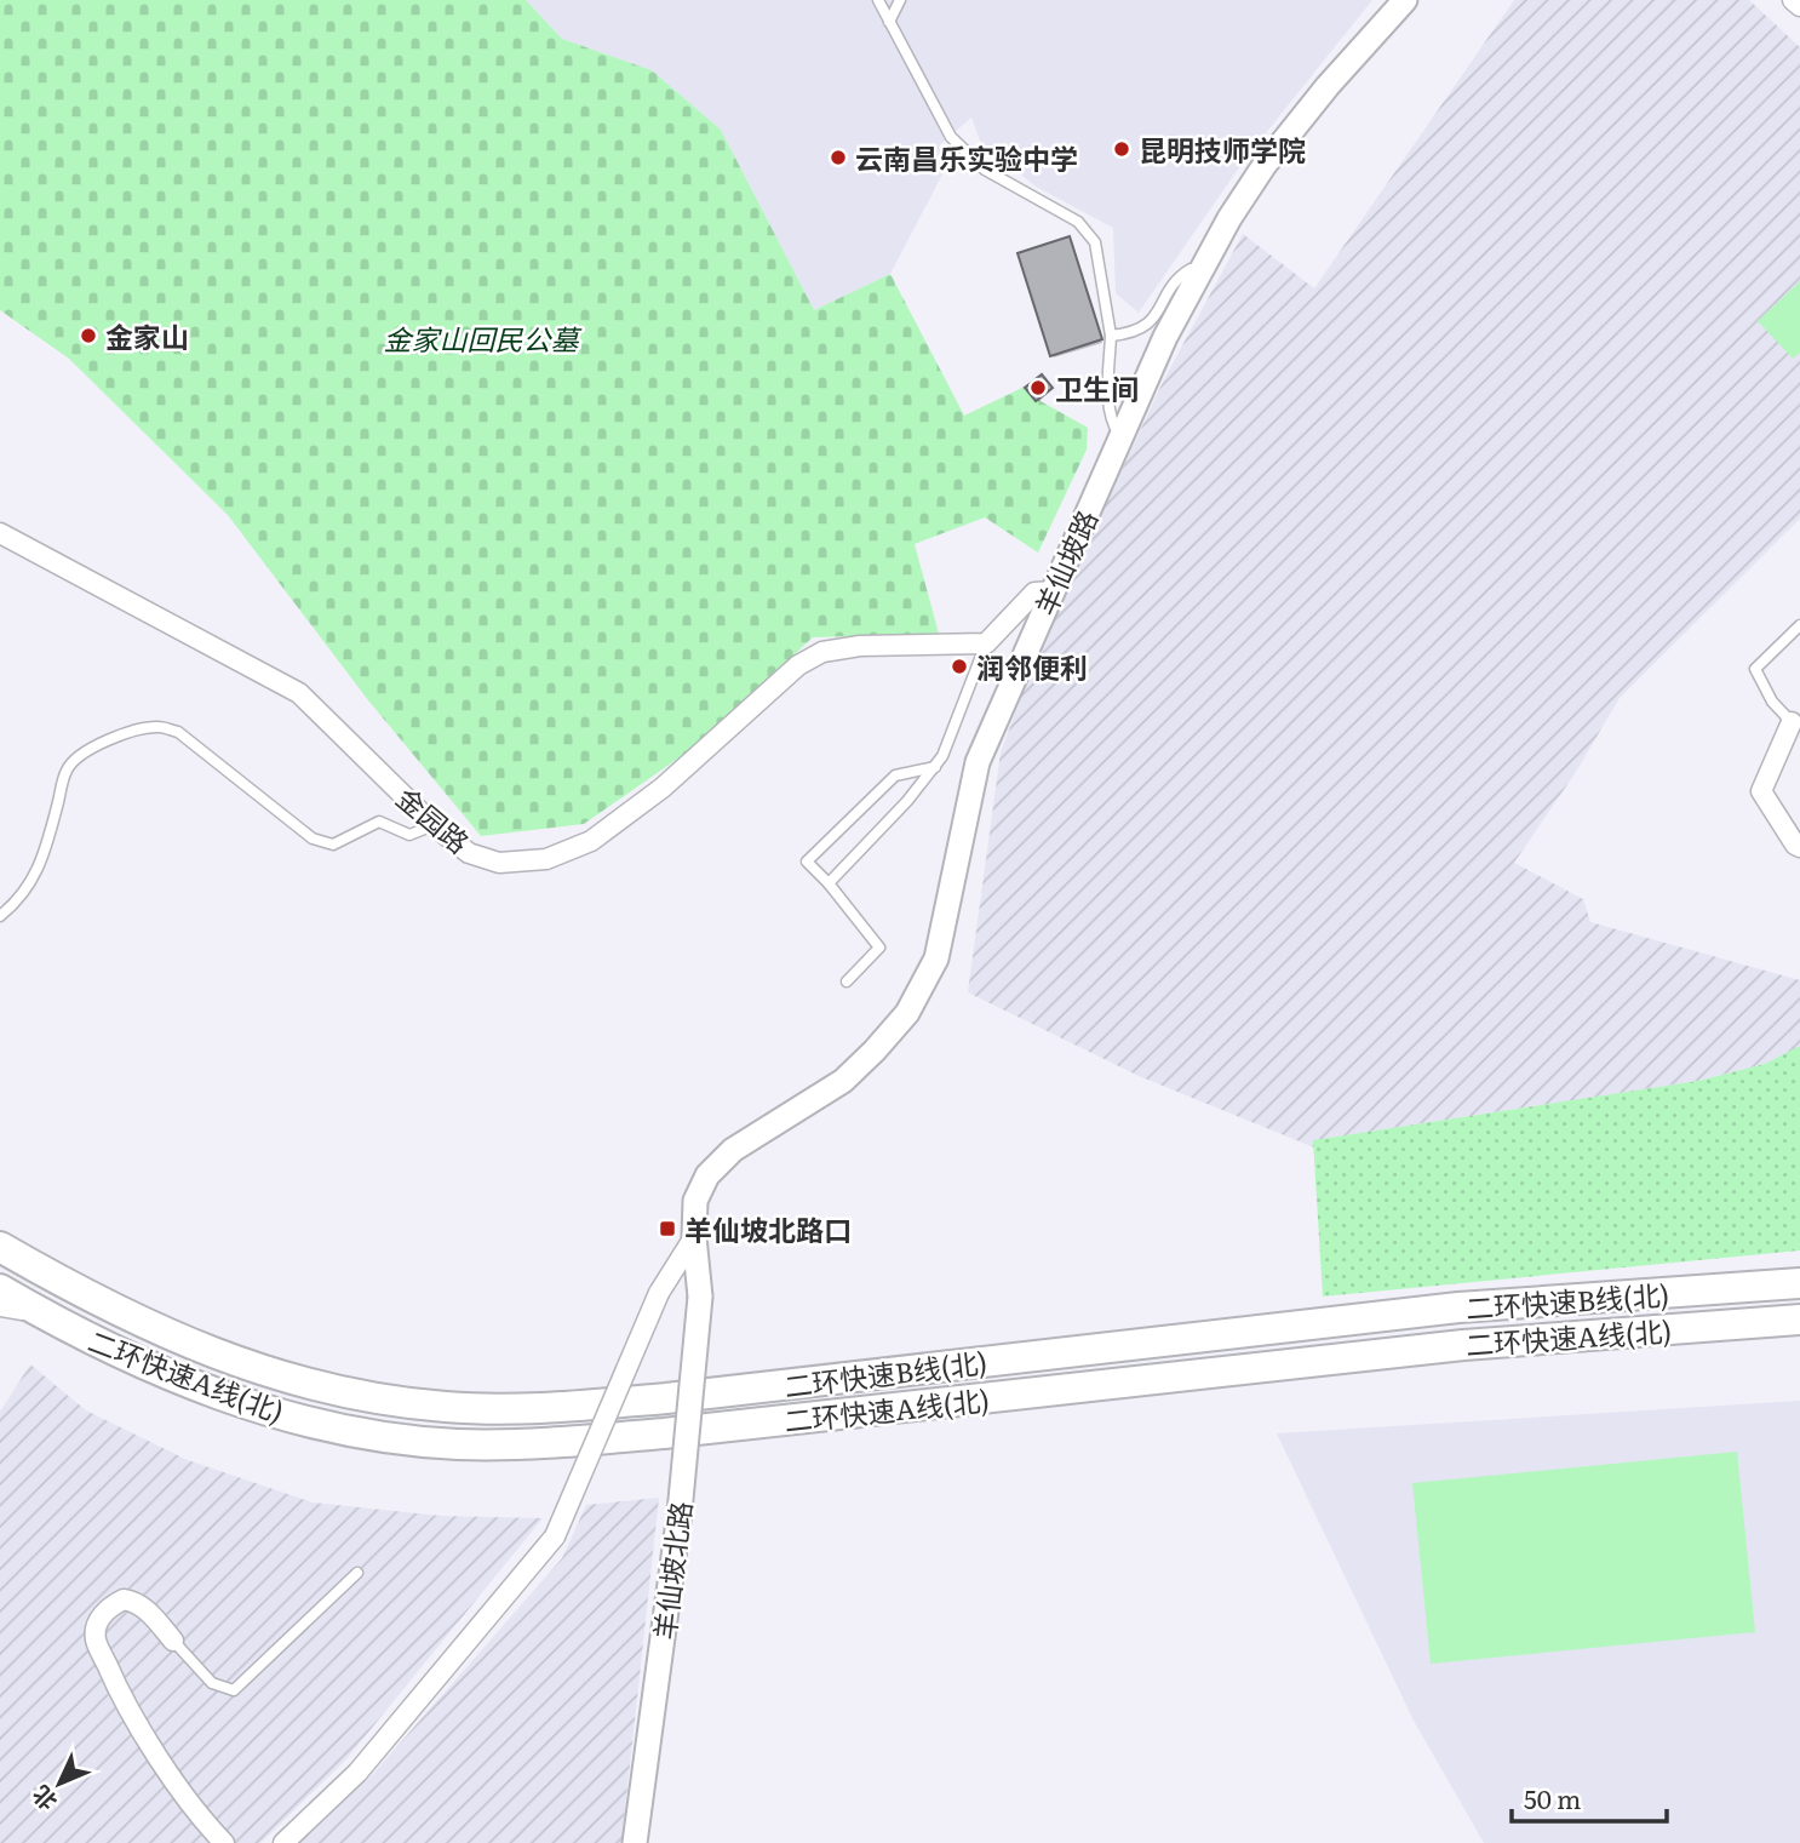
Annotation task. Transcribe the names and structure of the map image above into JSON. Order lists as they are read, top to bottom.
{
  "streets": {
    "highway": ["二环快速B线(北)", "二环快速A线(北)"],
    "street": ["羊仙坡路", "金园路", "羊仙坡北路"]
  },
  "crossings": [
    ["羊仙坡路", "羊仙坡北路"]
  ],
  "parks": ["金家山回民公墓"],
  "places": {
    "other": [
      "昆明技师学院",
      "云南昌乐实验中学",
      "金家山",
      "卫生间",
      "润邻便利"
    ],
    "transit": ["羊仙坡北路口"]
  },
  "scale_bar": "50 m",
  "north": "bottom left"
}
